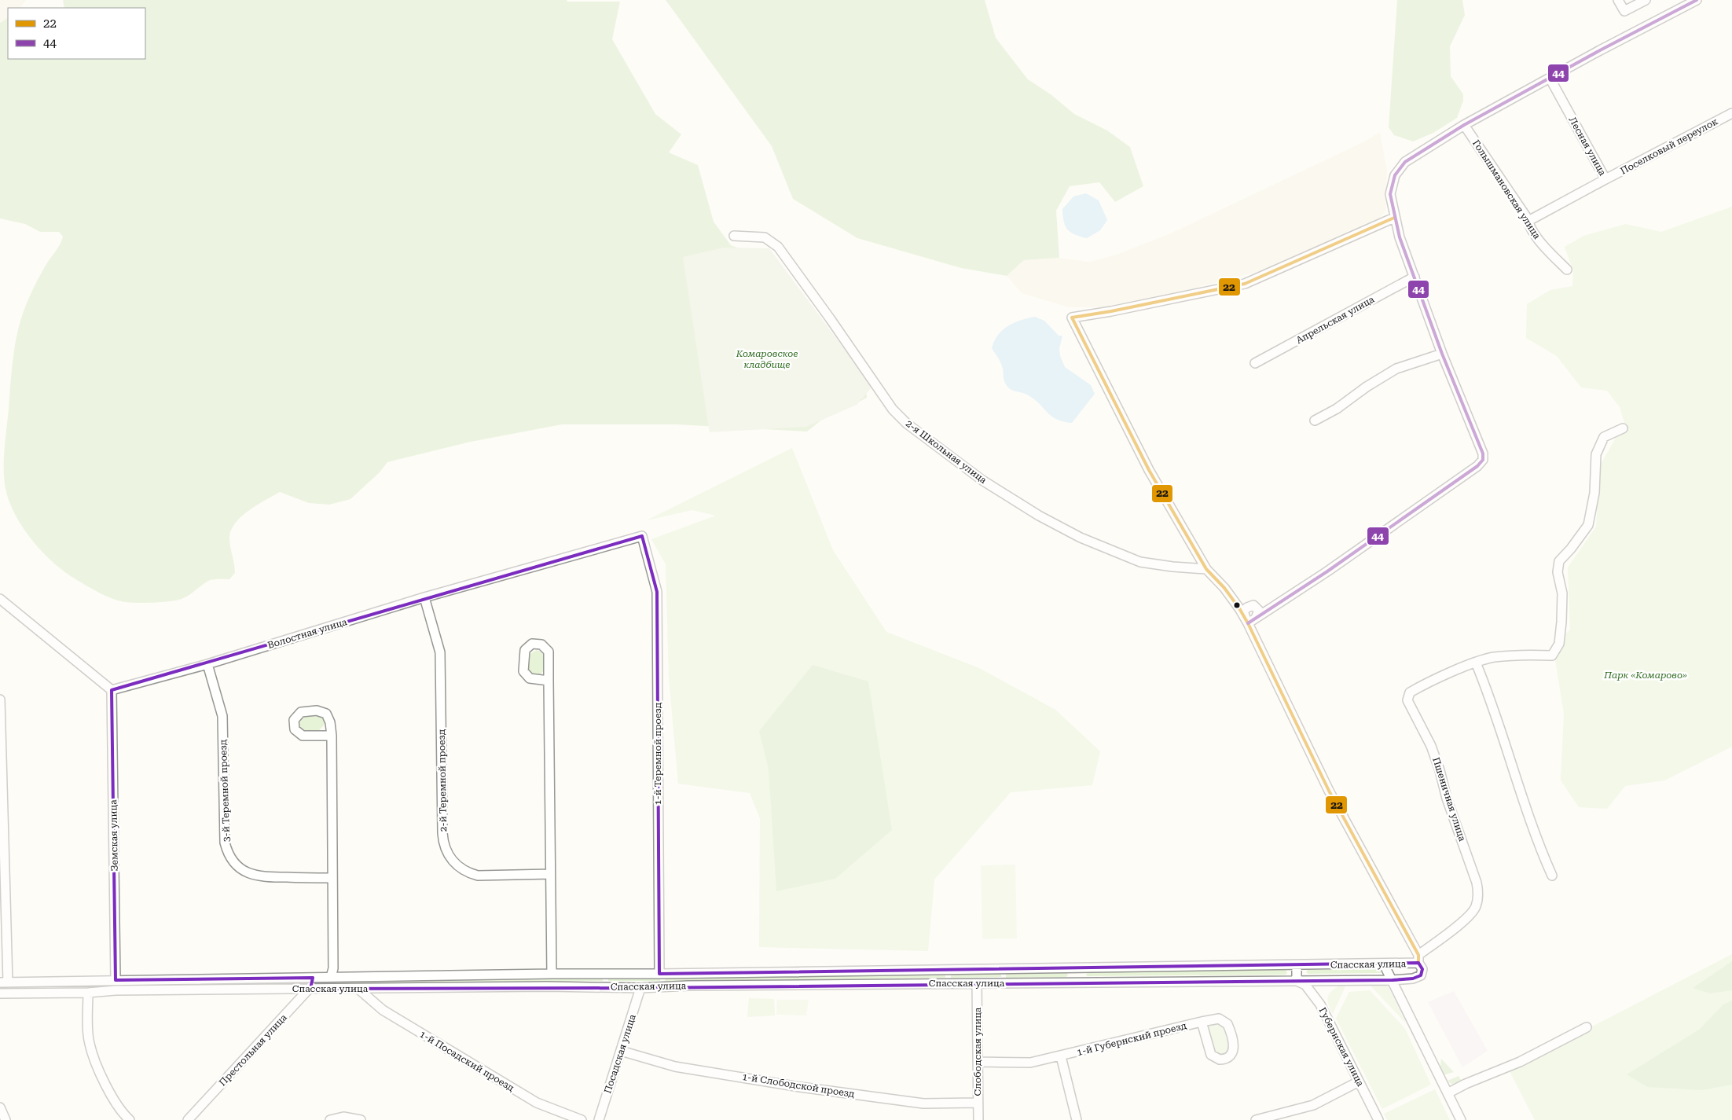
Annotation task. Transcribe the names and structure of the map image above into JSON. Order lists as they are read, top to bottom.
{
  "streets": {
    "street": [
      "Лесная улица",
      "Поселковый переулок",
      "Голышмановская улица",
      "Апрельская улица",
      "2-я Школьная улица",
      "Волостная улица",
      "1-й Теремной проезд",
      "2-й Теремной проезд",
      "3-й Теремной проезд",
      "Пшеничная улица",
      "Земская улица",
      "Спасская улица",
      "1-й Губернский проезд",
      "Губернская улица",
      "Престольная улица",
      "Слободская улица",
      "Посадская улица",
      "1-й Посадский проезд",
      "1-й Слободской проезд"
    ]
  },
  "crossings": [
    ["Лесная улица", "Поселковый переулок"],
    ["Лесная улица", "Голышмановская улица"],
    ["Волостная улица", "1-й Теремной проезд"],
    ["Волостная улица", "2-й Теремной проезд"],
    ["Волостная улица", "3-й Теремной проезд"],
    ["Волостная улица", "Земская улица"],
    ["1-й Теремной проезд", "Спасская улица"],
    ["Пшеничная улица", "Спасская улица"],
    ["Земская улица", "Спасская улица"],
    ["Спасская улица", "Губернская улица"],
    ["Спасская улица", "Престольная улица"],
    ["Спасская улица", "Слободская улица"],
    ["Спасская улица", "Посадская улица"],
    ["Спасская улица", "1-й Посадский проезд"],
    ["1-й Губернский проезд", "Слободская улица"],
    ["Слободская улица", "1-й Слободской проезд"],
    ["Посадская улица", "1-й Слободской проезд"]
  ],
  "parks": ["Комаровское кладбище", "Парк «Комарово»"],
  "lines": ["transit line 44", "transit line 22"],
  "legend": ["22", "44"]
}
